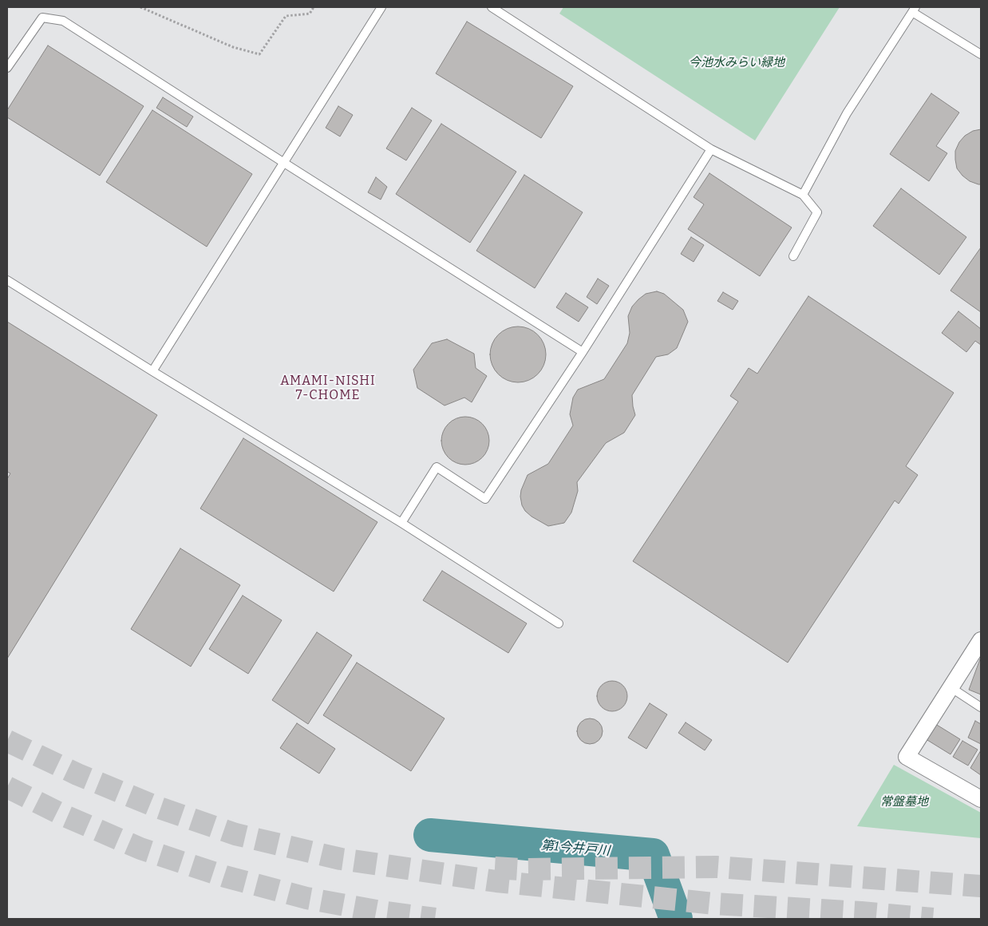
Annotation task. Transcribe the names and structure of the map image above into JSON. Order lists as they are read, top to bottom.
{
  "districts": ["AMAMI-NISHI 7-CHOME"],
  "water": ["第1今井戸川"],
  "parks": ["今池水みらい緑地", "常盤墓地"]
}
